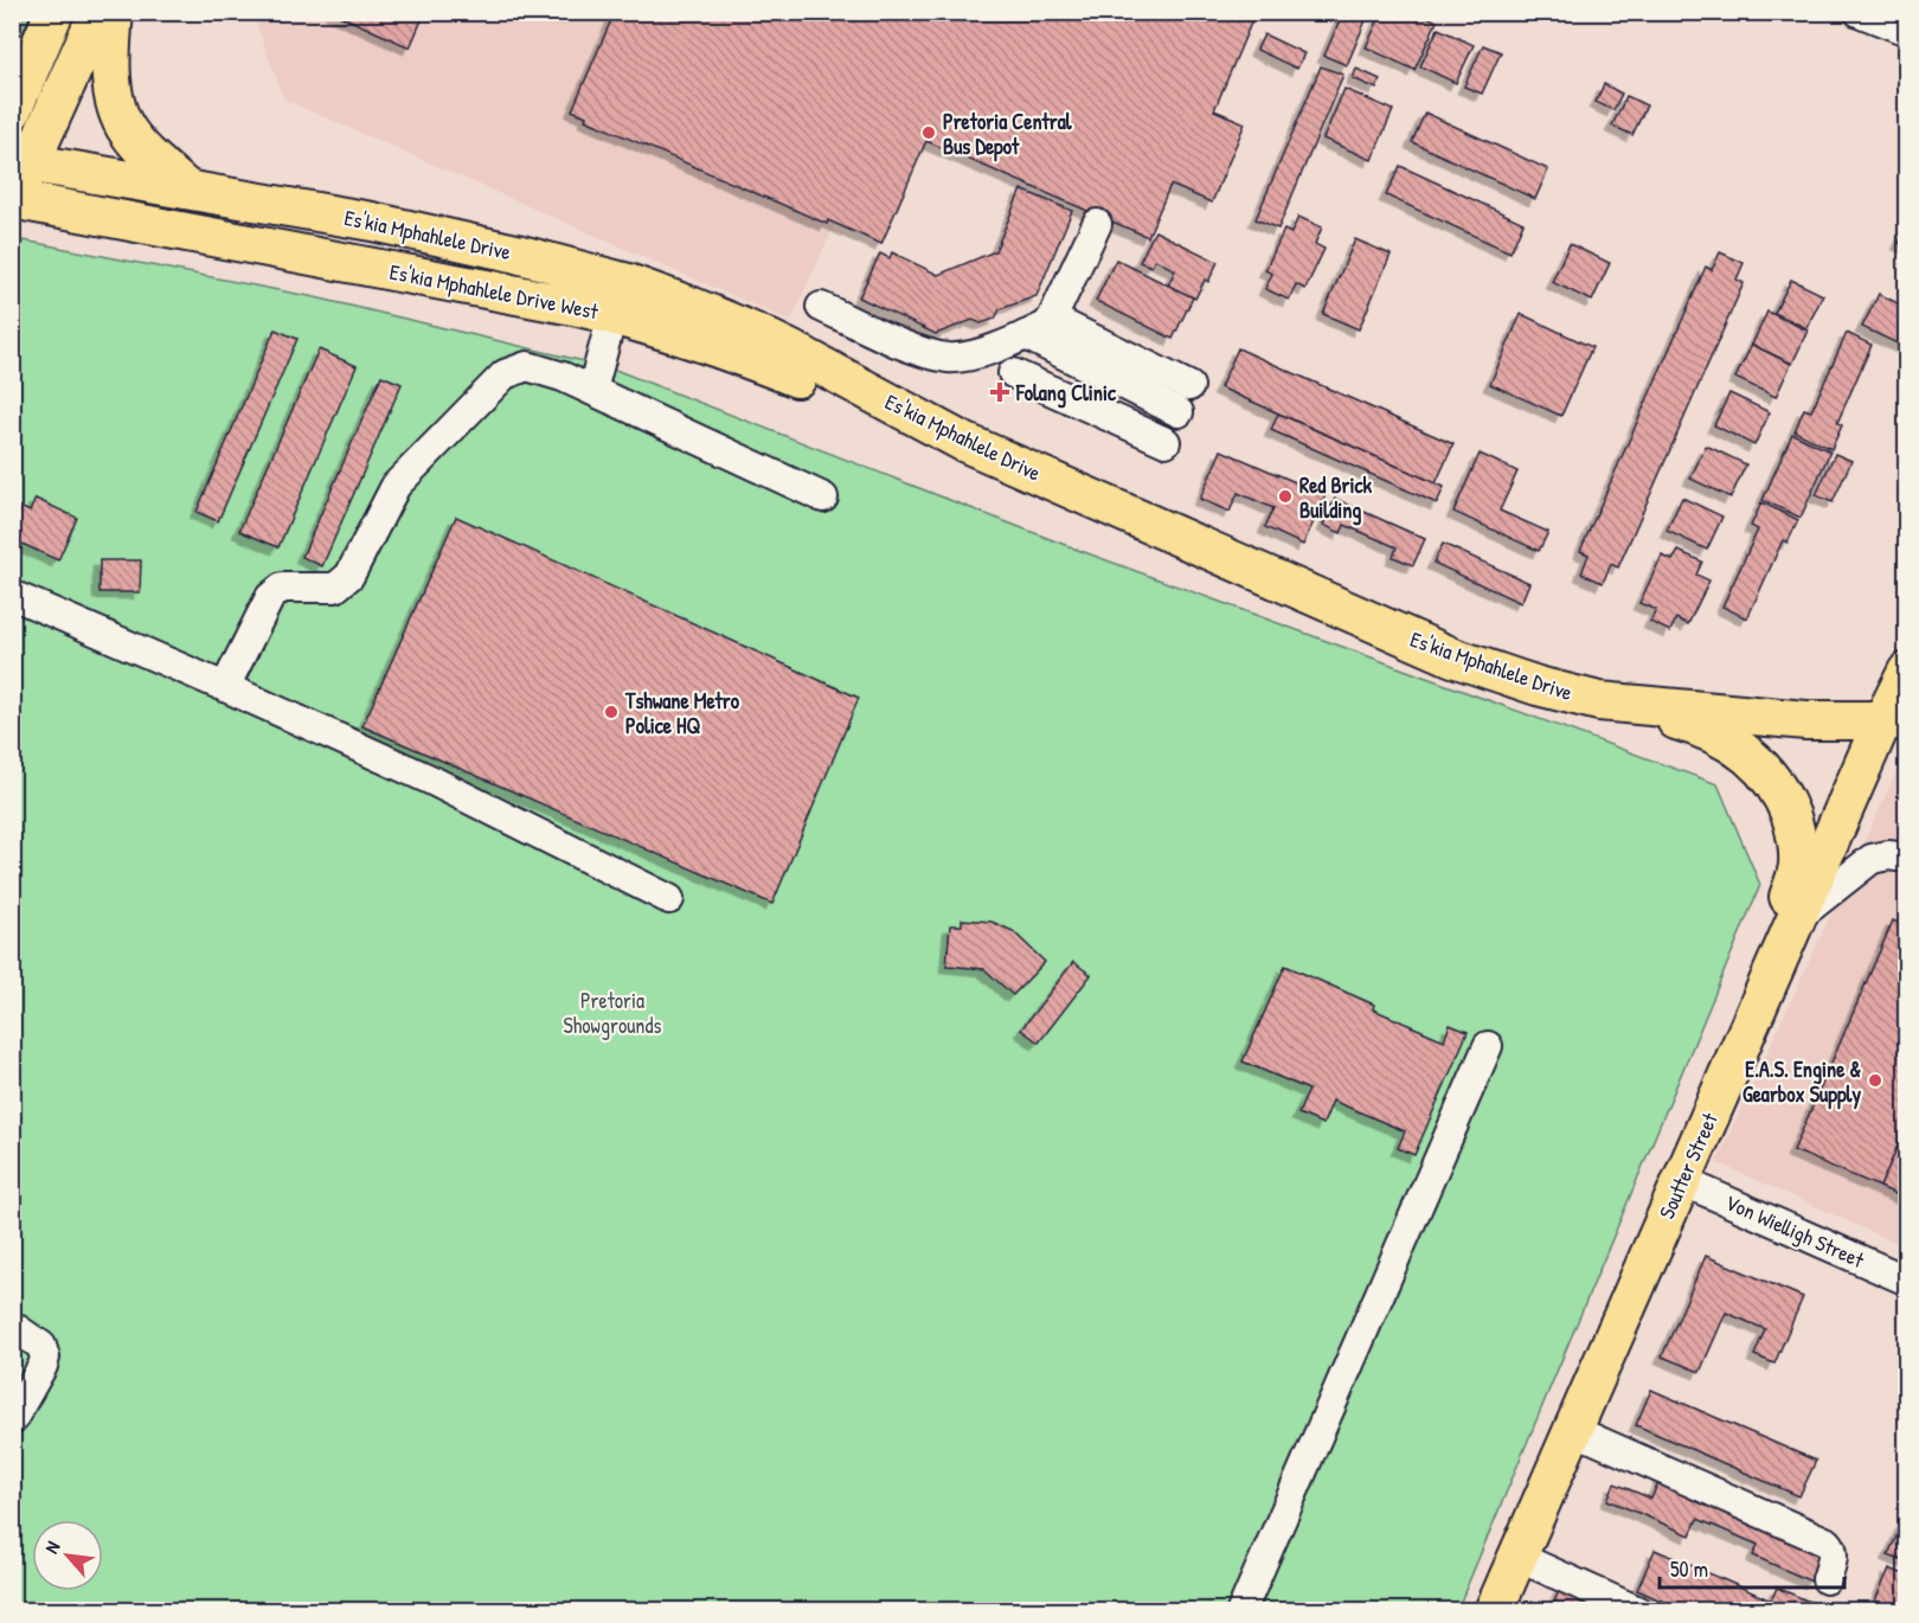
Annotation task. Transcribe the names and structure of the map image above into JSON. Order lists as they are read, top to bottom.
{
  "streets": {
    "main road": ["Es'kia Mphahlele Drive", "Es'kia Mphahlele Drive West", "Soutter Street"],
    "street": ["Von Wielligh Street"]
  },
  "crossings": [
    ["Es'kia Mphahlele Drive", "Es'kia Mphahlele Drive West"],
    ["Es'kia Mphahlele Drive", "Soutter Street"],
    ["Soutter Street", "Von Wielligh Street"]
  ],
  "parks": ["Pretoria Showgrounds"],
  "places": {
    "other": [
      "Pretoria Central Bus Depot",
      "Red Brick Building",
      "Tshwane Metro Police HQ",
      "E.A.S. Engine & Gearbox Supply"
    ],
    "health": ["Folang Clinic"]
  },
  "scale_bar": "50 m",
  "north": "top left"
}
